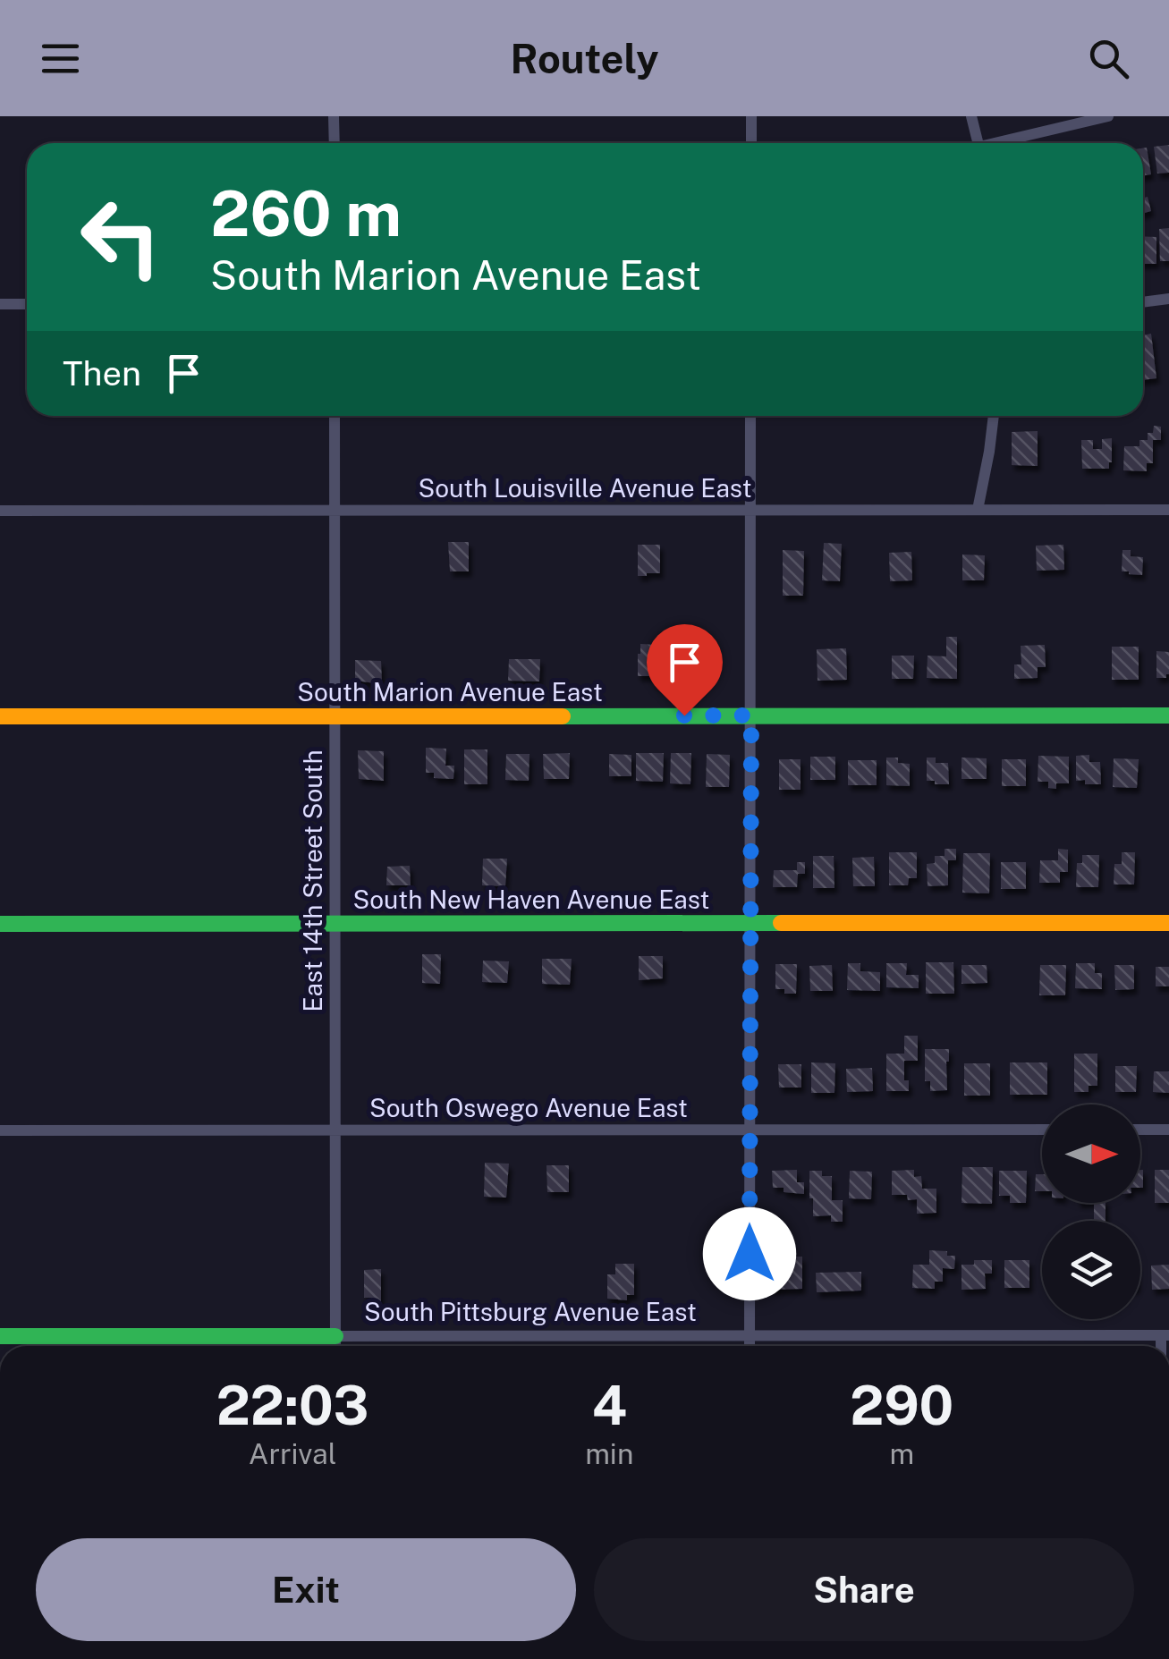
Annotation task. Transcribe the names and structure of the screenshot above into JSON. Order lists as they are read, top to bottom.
{
  "streets": {
    "street": [
      "South Louisville Avenue East",
      "South Marion Avenue East",
      "East 14th Street South",
      "South New Haven Avenue East",
      "South Oswego Avenue East",
      "South Pittsburg Avenue East"
    ]
  },
  "crossings": [
    ["South Louisville Avenue East", "East 14th Street South"],
    ["South Marion Avenue East", "East 14th Street South"],
    ["East 14th Street South", "South New Haven Avenue East"],
    ["East 14th Street South", "South Oswego Avenue East"],
    ["East 14th Street South", "South Pittsburg Avenue East"]
  ],
  "north": "right",
  "page": {
    "header": "Routely",
    "turn": ["260 m", "South Marion Avenue East"],
    "then": "Then",
    "eta": [
      "22:03",
      "Arrival",
      "4",
      "min",
      "290",
      "m"
    ],
    "buttons": ["Exit", "Share"]
  }
}
